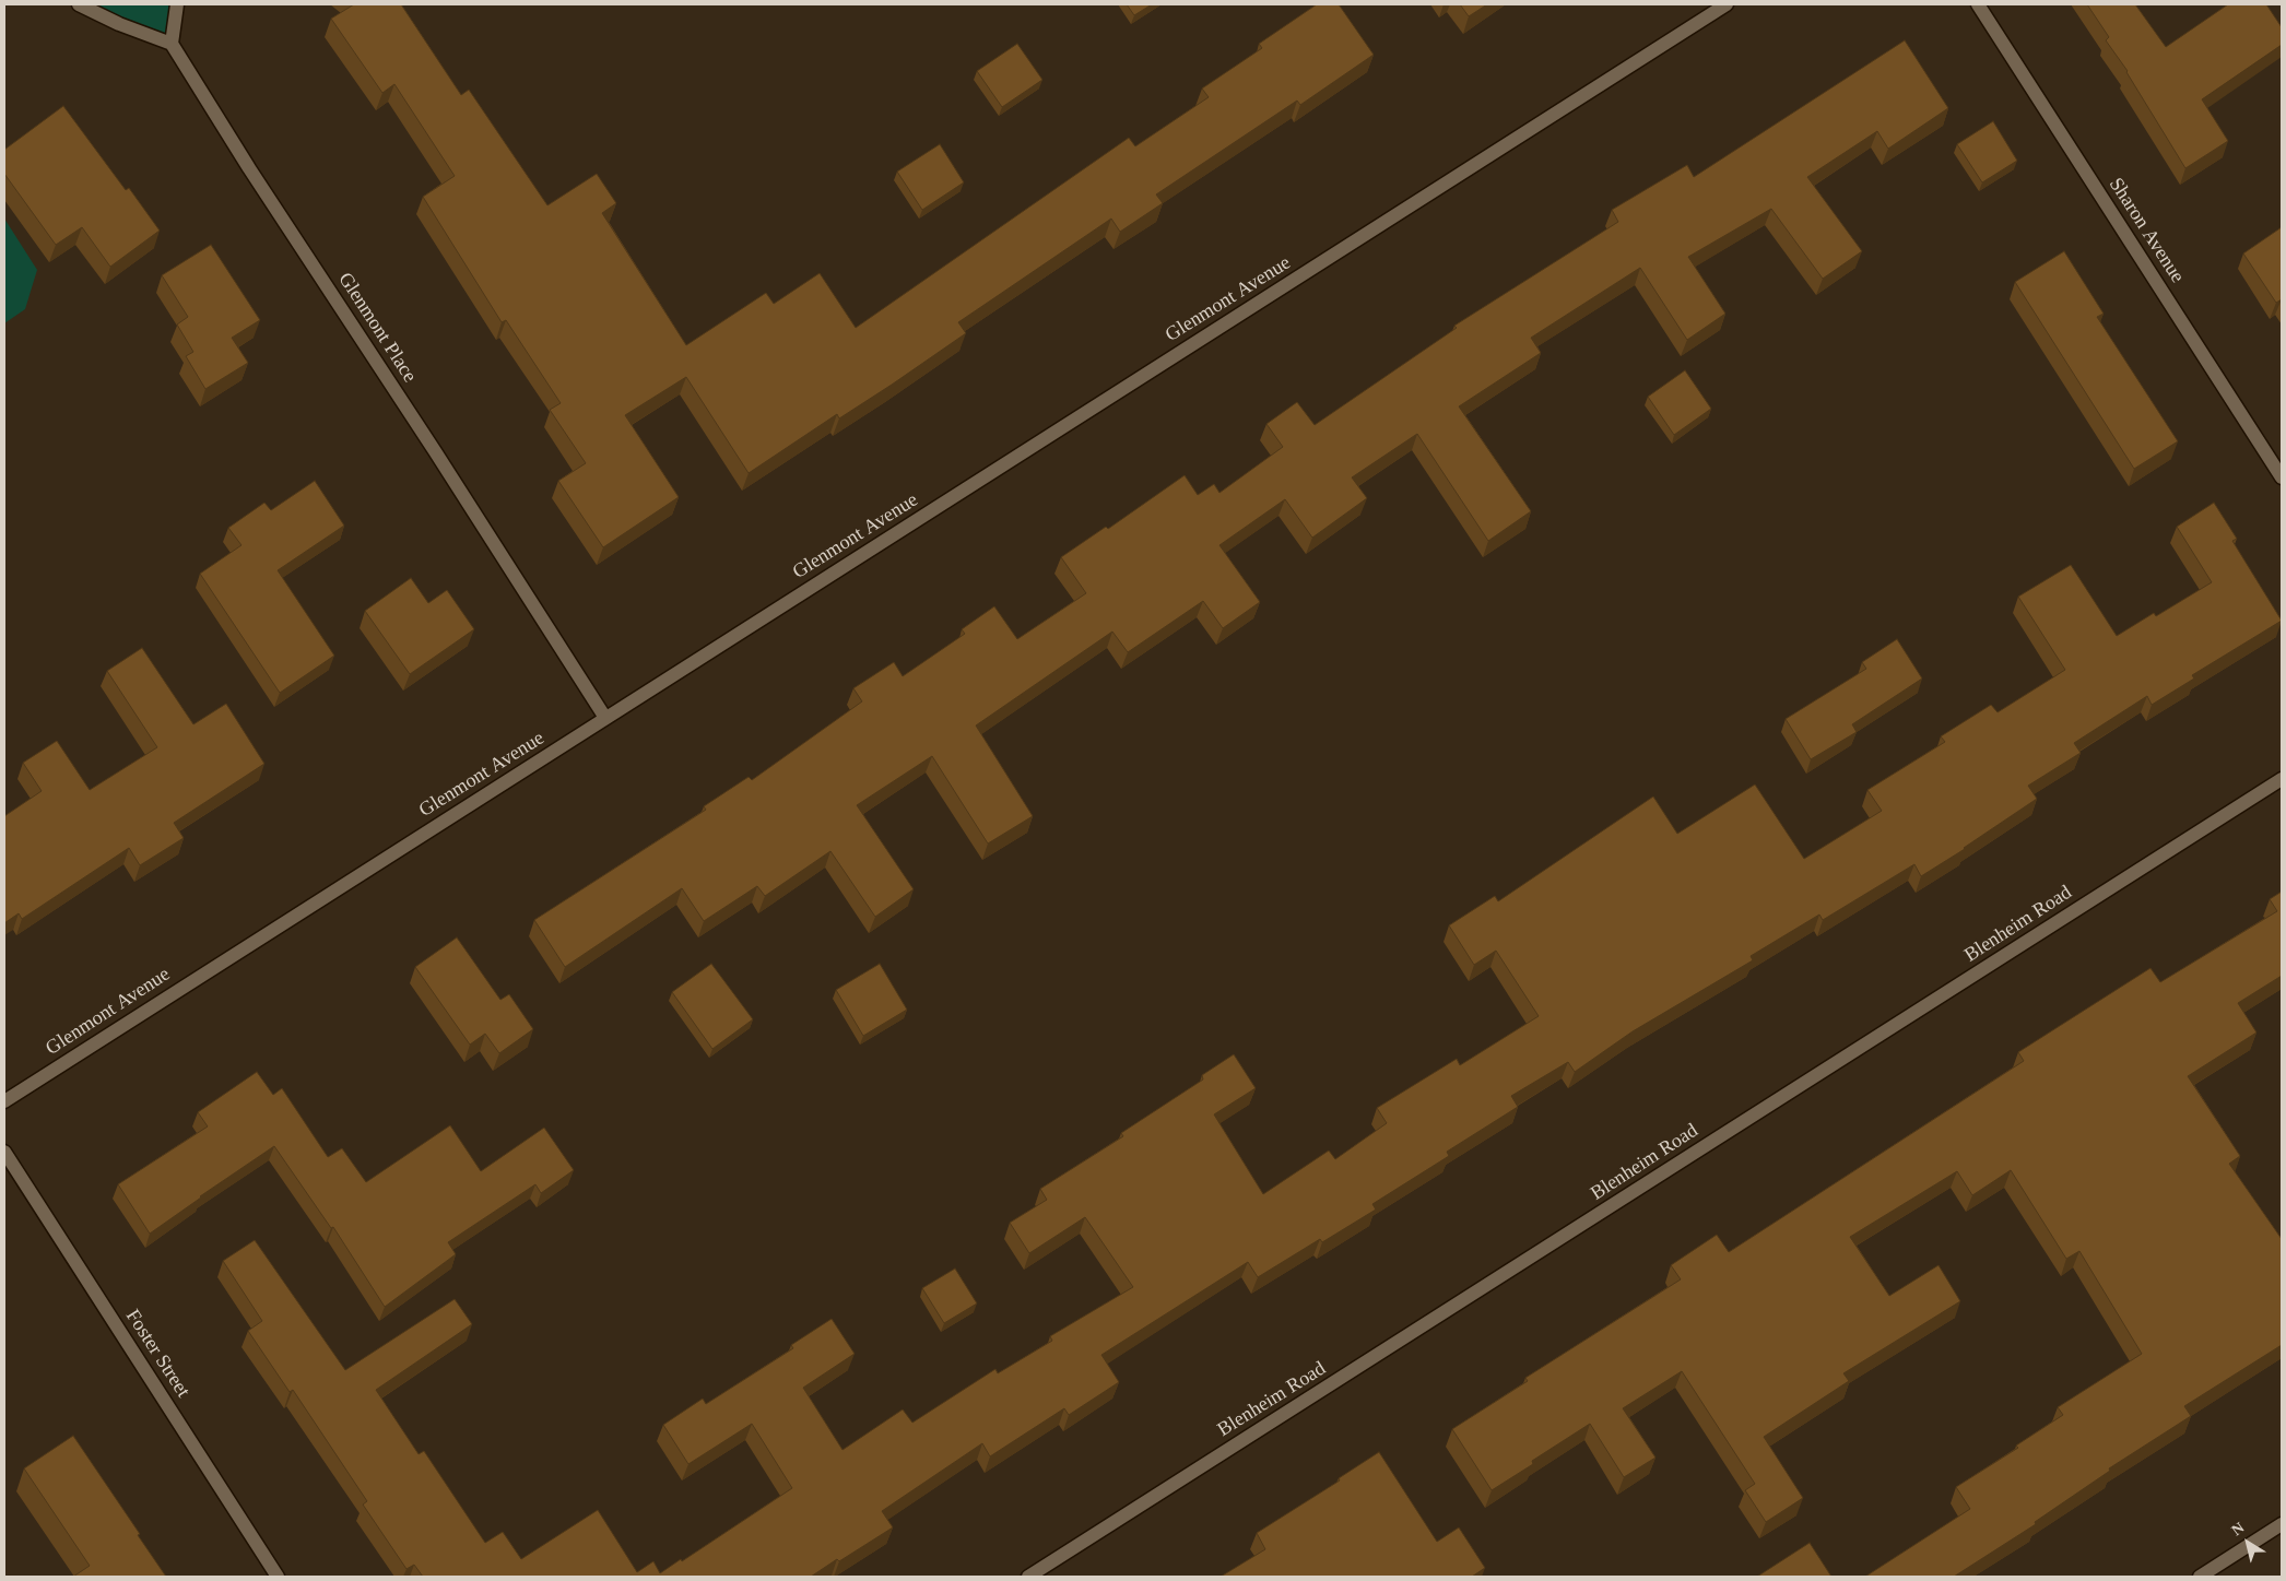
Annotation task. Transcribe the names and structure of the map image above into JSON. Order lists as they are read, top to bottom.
{
  "streets": {
    "street": [
      "Sharon Avenue",
      "Glenmont Avenue",
      "Glenmont Place",
      "Blenheim Road",
      "Foster Street"
    ]
  },
  "crossings": [
    ["Glenmont Avenue", "Glenmont Place"]
  ],
  "north": "top left"
}
